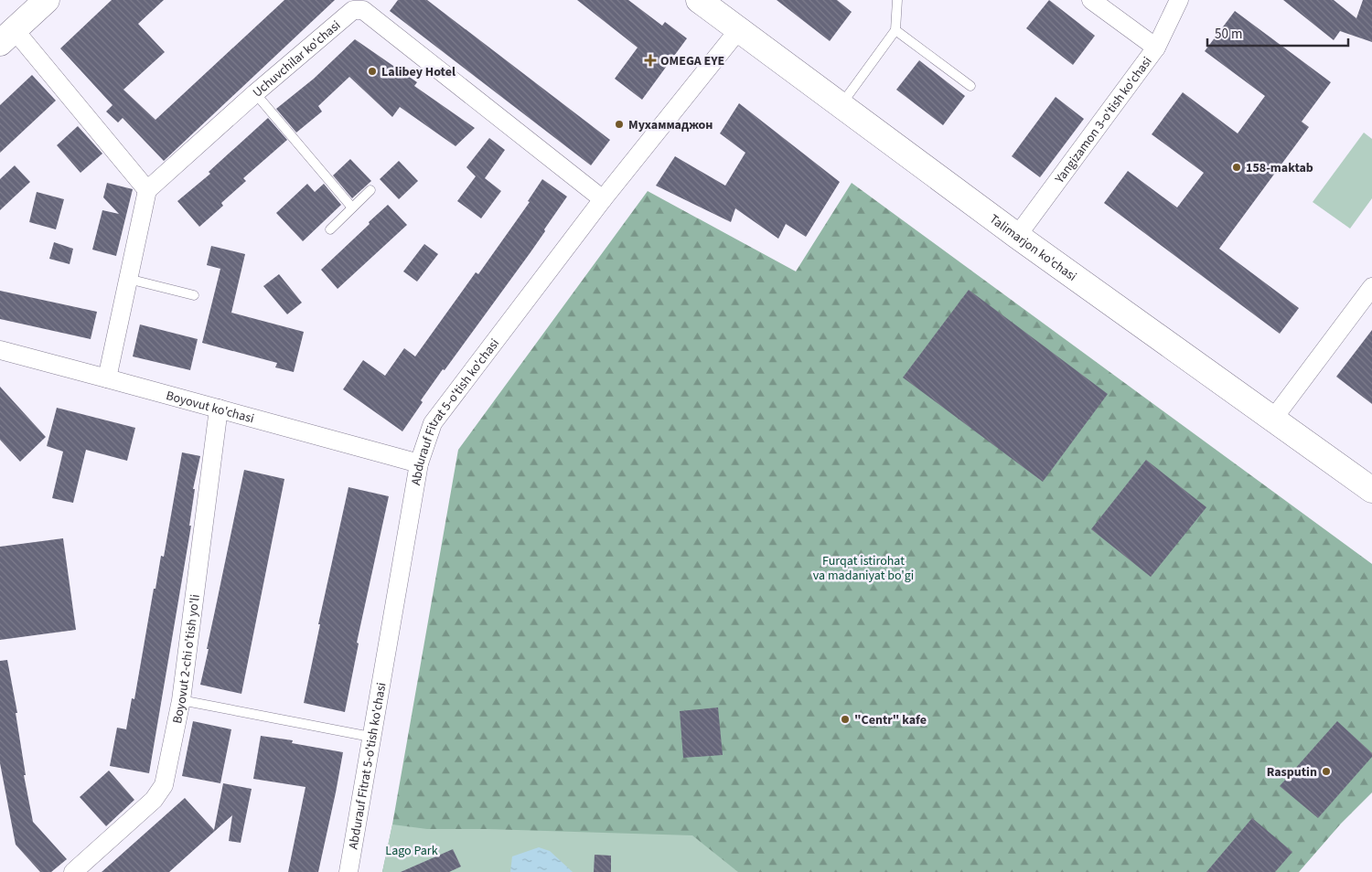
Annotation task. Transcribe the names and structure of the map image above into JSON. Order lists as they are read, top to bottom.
{
  "streets": {
    "street": [
      "Uchuvchilar ko'chasi",
      "Yangizamon 3-o'tish ko'chasi",
      "Talimarjon ko'chasi",
      "Boyovut ko'chasi",
      "Abdurauf Fitrat 5-o'tish ko'chasi",
      "Boyovut 2-chi o'tish yo'li"
    ]
  },
  "crossings": [
    ["Uchuvchilar ko'chasi", "Abdurauf Fitrat 5-o'tish ko'chasi"],
    ["Yangizamon 3-o'tish ko'chasi", "Talimarjon ko'chasi"],
    ["Talimarjon ko'chasi", "Abdurauf Fitrat 5-o'tish ko'chasi"],
    ["Boyovut ko'chasi", "Abdurauf Fitrat 5-o'tish ko'chasi"],
    ["Boyovut ko'chasi", "Boyovut 2-chi o'tish yo'li"]
  ],
  "parks": ["Furqat istirohat va madaniyat bo'gi", "Lago Park"],
  "places": {
    "health": ["OMEGA EYE"],
    "other": [
      "Lalibey Hotel",
      "Мухаммаджон",
      "158-maktab",
      "\"Centr\" kafe",
      "Rasputin"
    ]
  },
  "scale_bar": "50 m"
}
